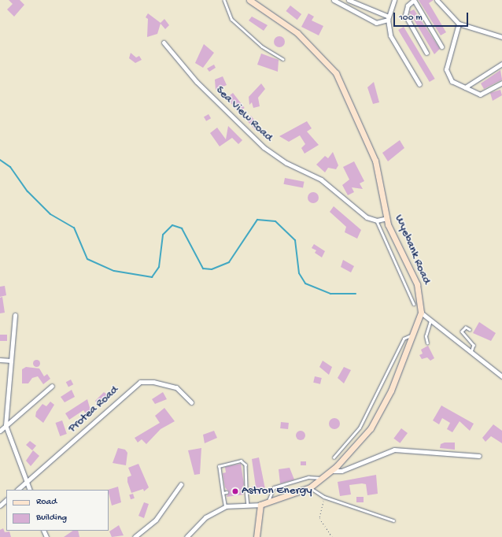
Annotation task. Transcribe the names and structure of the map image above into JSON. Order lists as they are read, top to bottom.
{
  "streets": {
    "main road": ["Wyebank Road"],
    "street": ["Sea View Road", "Protea Road"]
  },
  "places": ["Astron Energy"],
  "legend": ["Road", "Building"],
  "scale_bar": "100 m"
}
